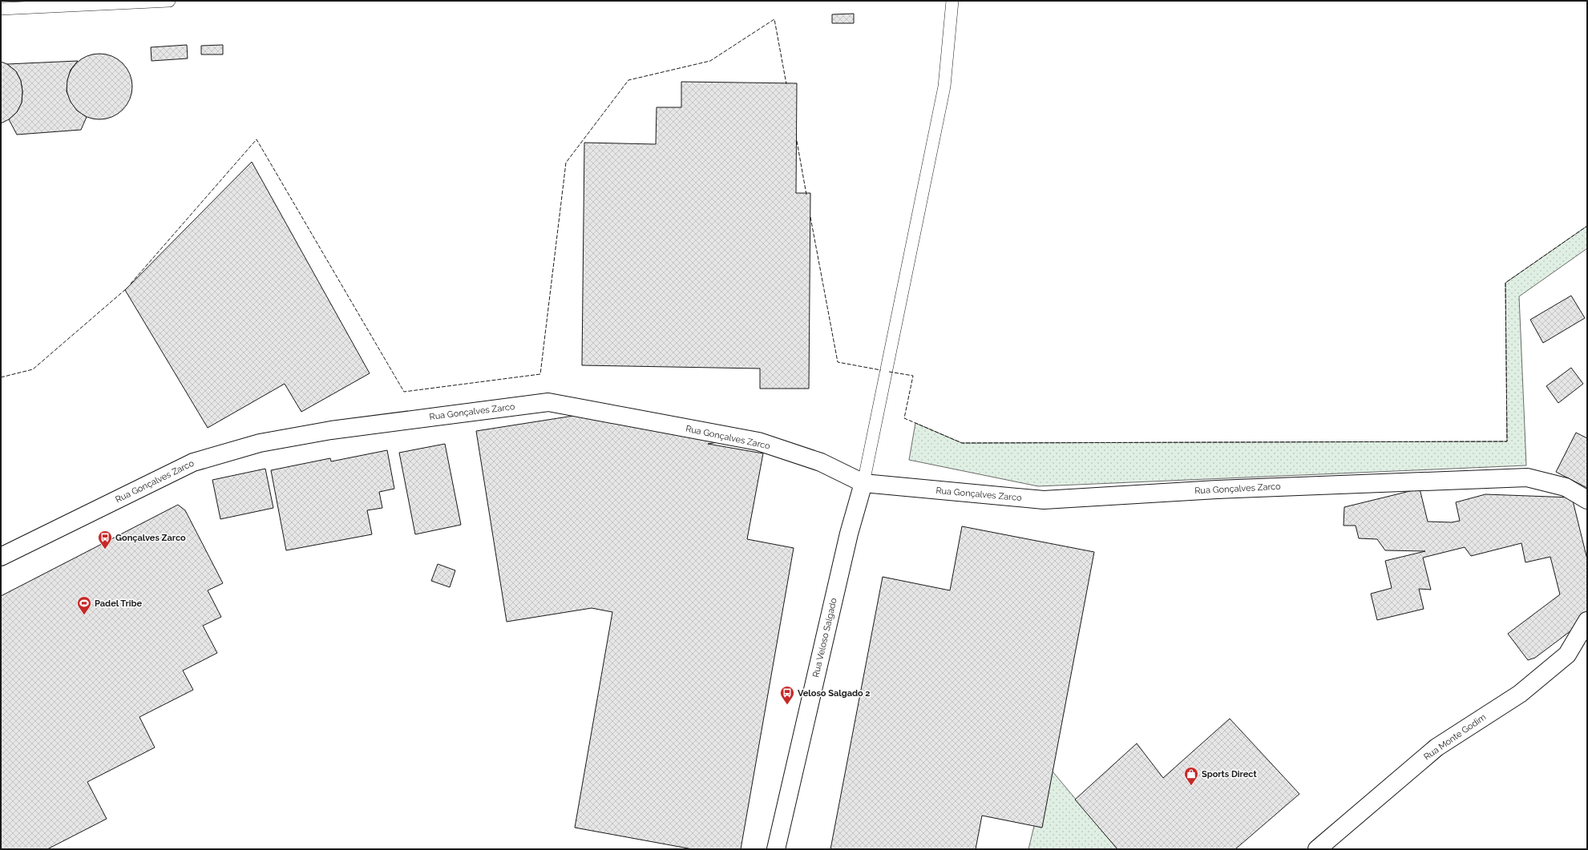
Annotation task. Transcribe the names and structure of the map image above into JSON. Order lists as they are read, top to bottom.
{
  "streets": {
    "street": ["Rua Gonçalves Zarco", "Rua Veloso Salgado", "Rua Monte Godim"]
  },
  "crossings": [
    ["Rua Gonçalves Zarco", "Rua Veloso Salgado"]
  ],
  "places": {
    "bus stop": ["Gonçalves Zarco", "Veloso Salgado 2"],
    "sports": ["Padel Tribe"],
    "shop": ["Sports Direct"]
  }
}
